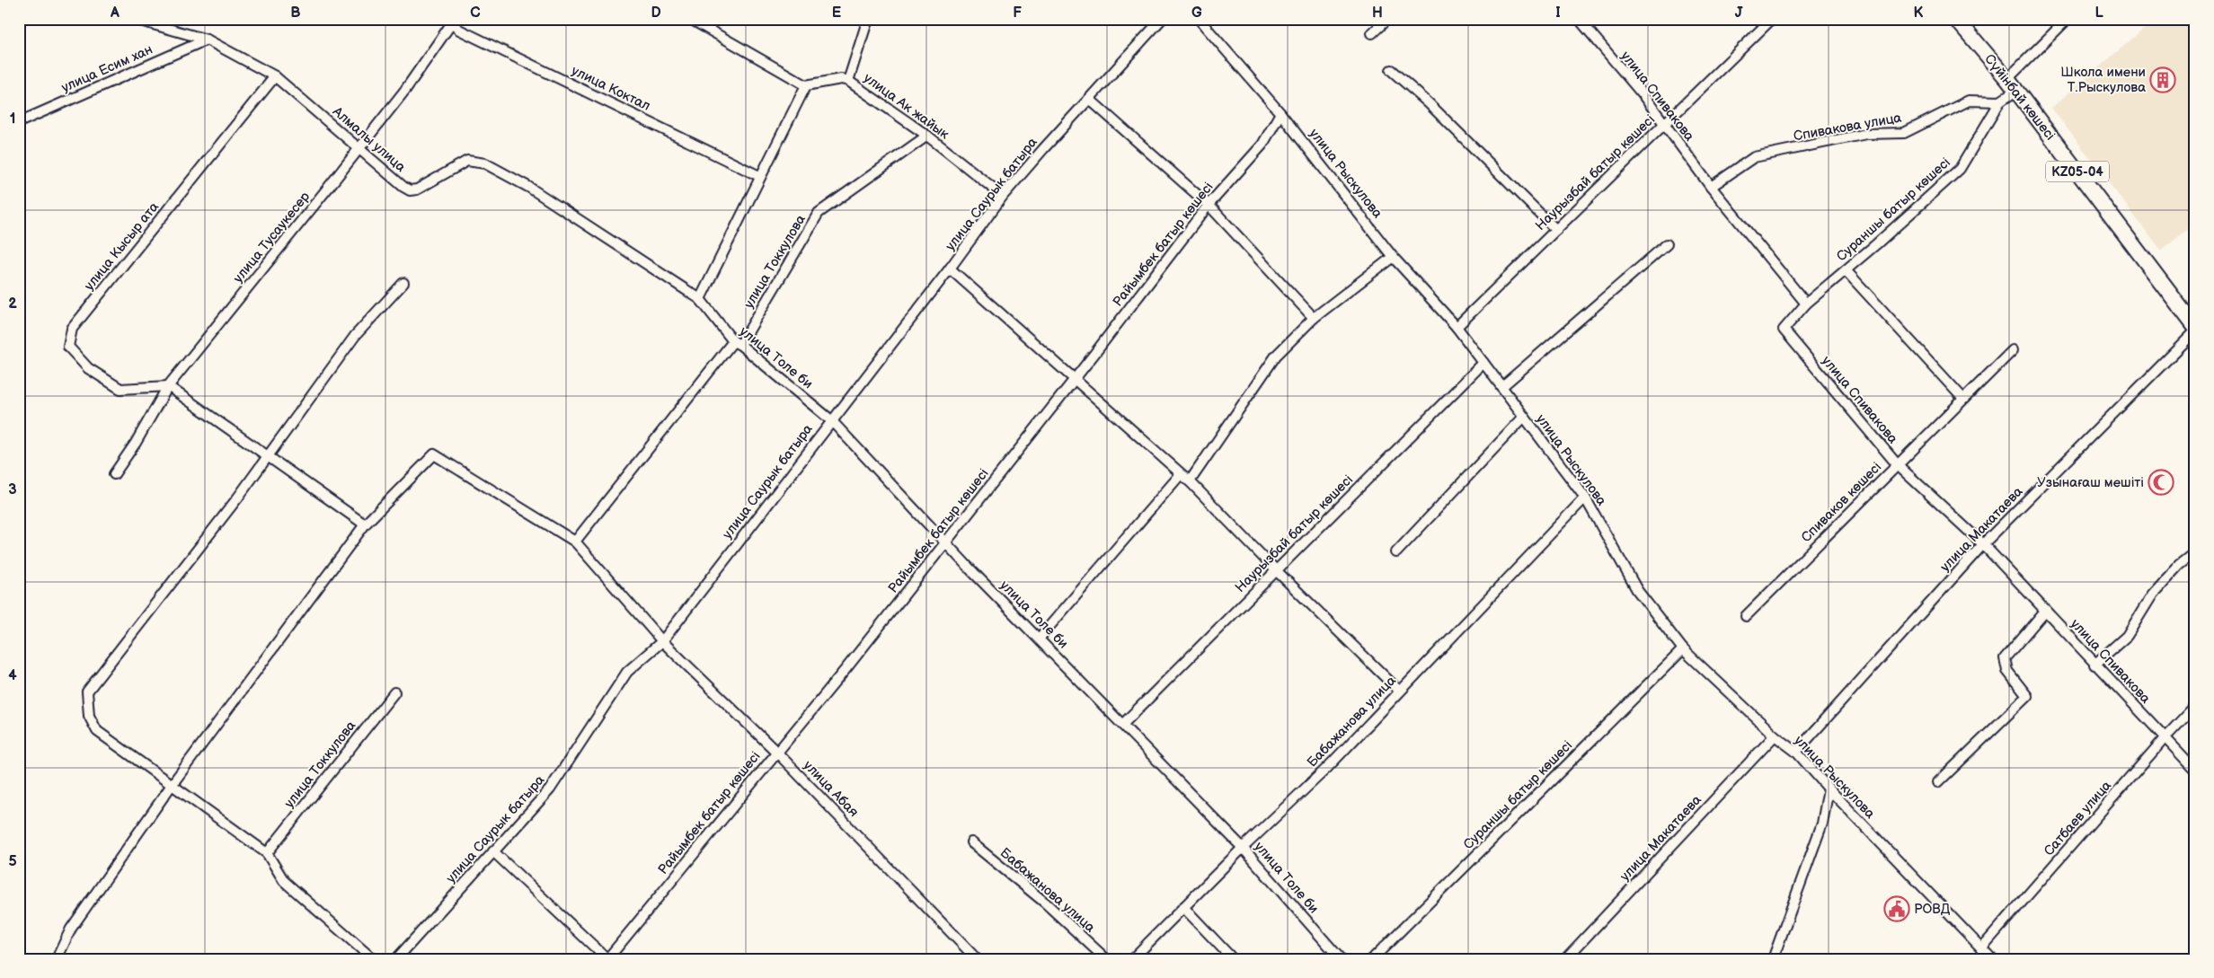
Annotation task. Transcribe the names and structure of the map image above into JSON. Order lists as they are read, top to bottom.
{
  "streets": {
    "main road": ["Сүйінбай көшесі", "KZ05-04"],
    "street": [
      "улица Есим хан",
      "улица Коктал",
      "улица Спивакова",
      "улица Ак жайык",
      "Спивакова улица",
      "Алмалы улица",
      "Наурызбай батыр көшесі",
      "улица Рыскулова",
      "улица Саурык батыра",
      "Сураншы батыр көшесі",
      "улица Тусаукесер",
      "Райымбек батыр көшесі",
      "улица Кысыр ата",
      "улица Токкулова",
      "улица Толе би",
      "Спиваков көшесі",
      "улица Макатаева",
      "Бабажанова улица",
      "улица Абая",
      "Сатбаев улица"
    ]
  },
  "crossings": [
    ["улица Есим хан", "Алмалы улица"],
    ["улица Коктал", "улица Тусаукесер"],
    ["улица Спивакова", "Спивакова улица"],
    ["улица Спивакова", "Наурызбай батыр көшесі"],
    ["улица Спивакова", "Сураншы батыр көшесі"],
    ["улица Спивакова", "Спиваков көшесі"],
    ["улица Спивакова", "улица Макатаева"],
    ["улица Спивакова", "Сатбаев улица"],
    ["улица Ак жайык", "улица Саурык батыра"],
    ["улица Ак жайык", "улица Токкулова"],
    ["Спивакова улица", "Сураншы батыр көшесі"],
    ["Алмалы улица", "улица Тусаукесер"],
    ["Алмалы улица", "улица Кысыр ата"],
    ["Алмалы улица", "улица Толе би"],
    ["Наурызбай батыр көшесі", "улица Рыскулова"],
    ["Наурызбай батыр көшесі", "улица Толе би"],
    ["улица Рыскулова", "Сураншы батыр көшесі"],
    ["улица Рыскулова", "Райымбек батыр көшесі"],
    ["улица Рыскулова", "улица Макатаева"],
    ["улица Рыскулова", "Бабажанова улица"],
    ["улица Рыскулова", "Сатбаев улица"],
    ["улица Саурык батыра", "улица Толе би"],
    ["улица Саурык батыра", "улица Абая"],
    ["улица Тусаукесер", "улица Кысыр ата"],
    ["Райымбек батыр көшесі", "улица Толе би"],
    ["Райымбек батыр көшесі", "улица Абая"],
    ["улица Токкулова", "улица Толе би"],
    ["улица Токкулова", "улица Абая"],
    ["улица Толе би", "Бабажанова улица"]
  ],
  "places": {
    "building": ["Школа имени Т.Рыскулова"],
    "mosque": ["Узынағаш мешіті"],
    "public building": ["РОВД"]
  },
  "grid": {
    "columns": [
      "A",
      "B",
      "C",
      "D",
      "E",
      "F",
      "G",
      "H",
      "I",
      "J",
      "K",
      "L"
    ],
    "rows": [
      "1",
      "2",
      "3",
      "4",
      "5"
    ]
  }
}
